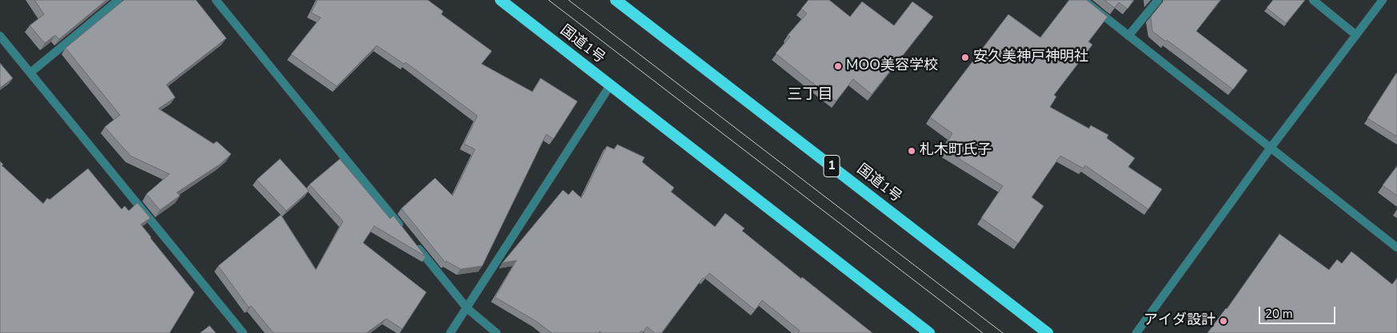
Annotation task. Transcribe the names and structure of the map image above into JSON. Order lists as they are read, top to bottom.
{
  "streets": {
    "highway": ["国道1号", "1"]
  },
  "districts": ["三丁目"],
  "places": [
    "安久美神戸神明社",
    "MOO美容学校",
    "札木町氏子",
    "アイダ設計"
  ],
  "scale_bar": "20 m"
}
